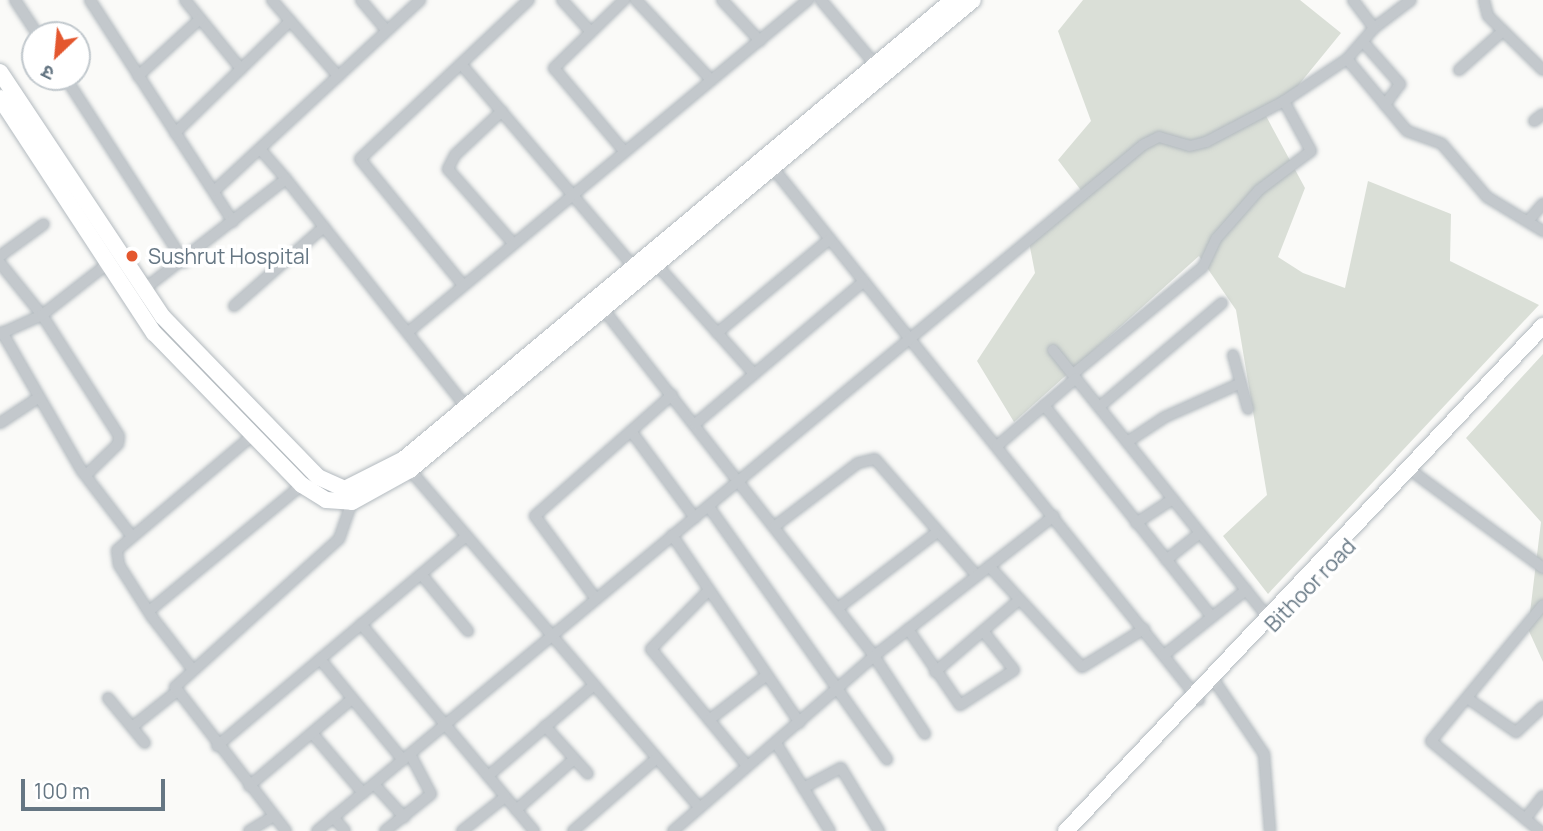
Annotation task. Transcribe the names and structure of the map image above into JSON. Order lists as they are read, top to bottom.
{
  "streets": {
    "street": ["Bithoor road"]
  },
  "places": ["Sushrut Hospital"],
  "scale_bar": "100 m",
  "north": "bottom left"
}
